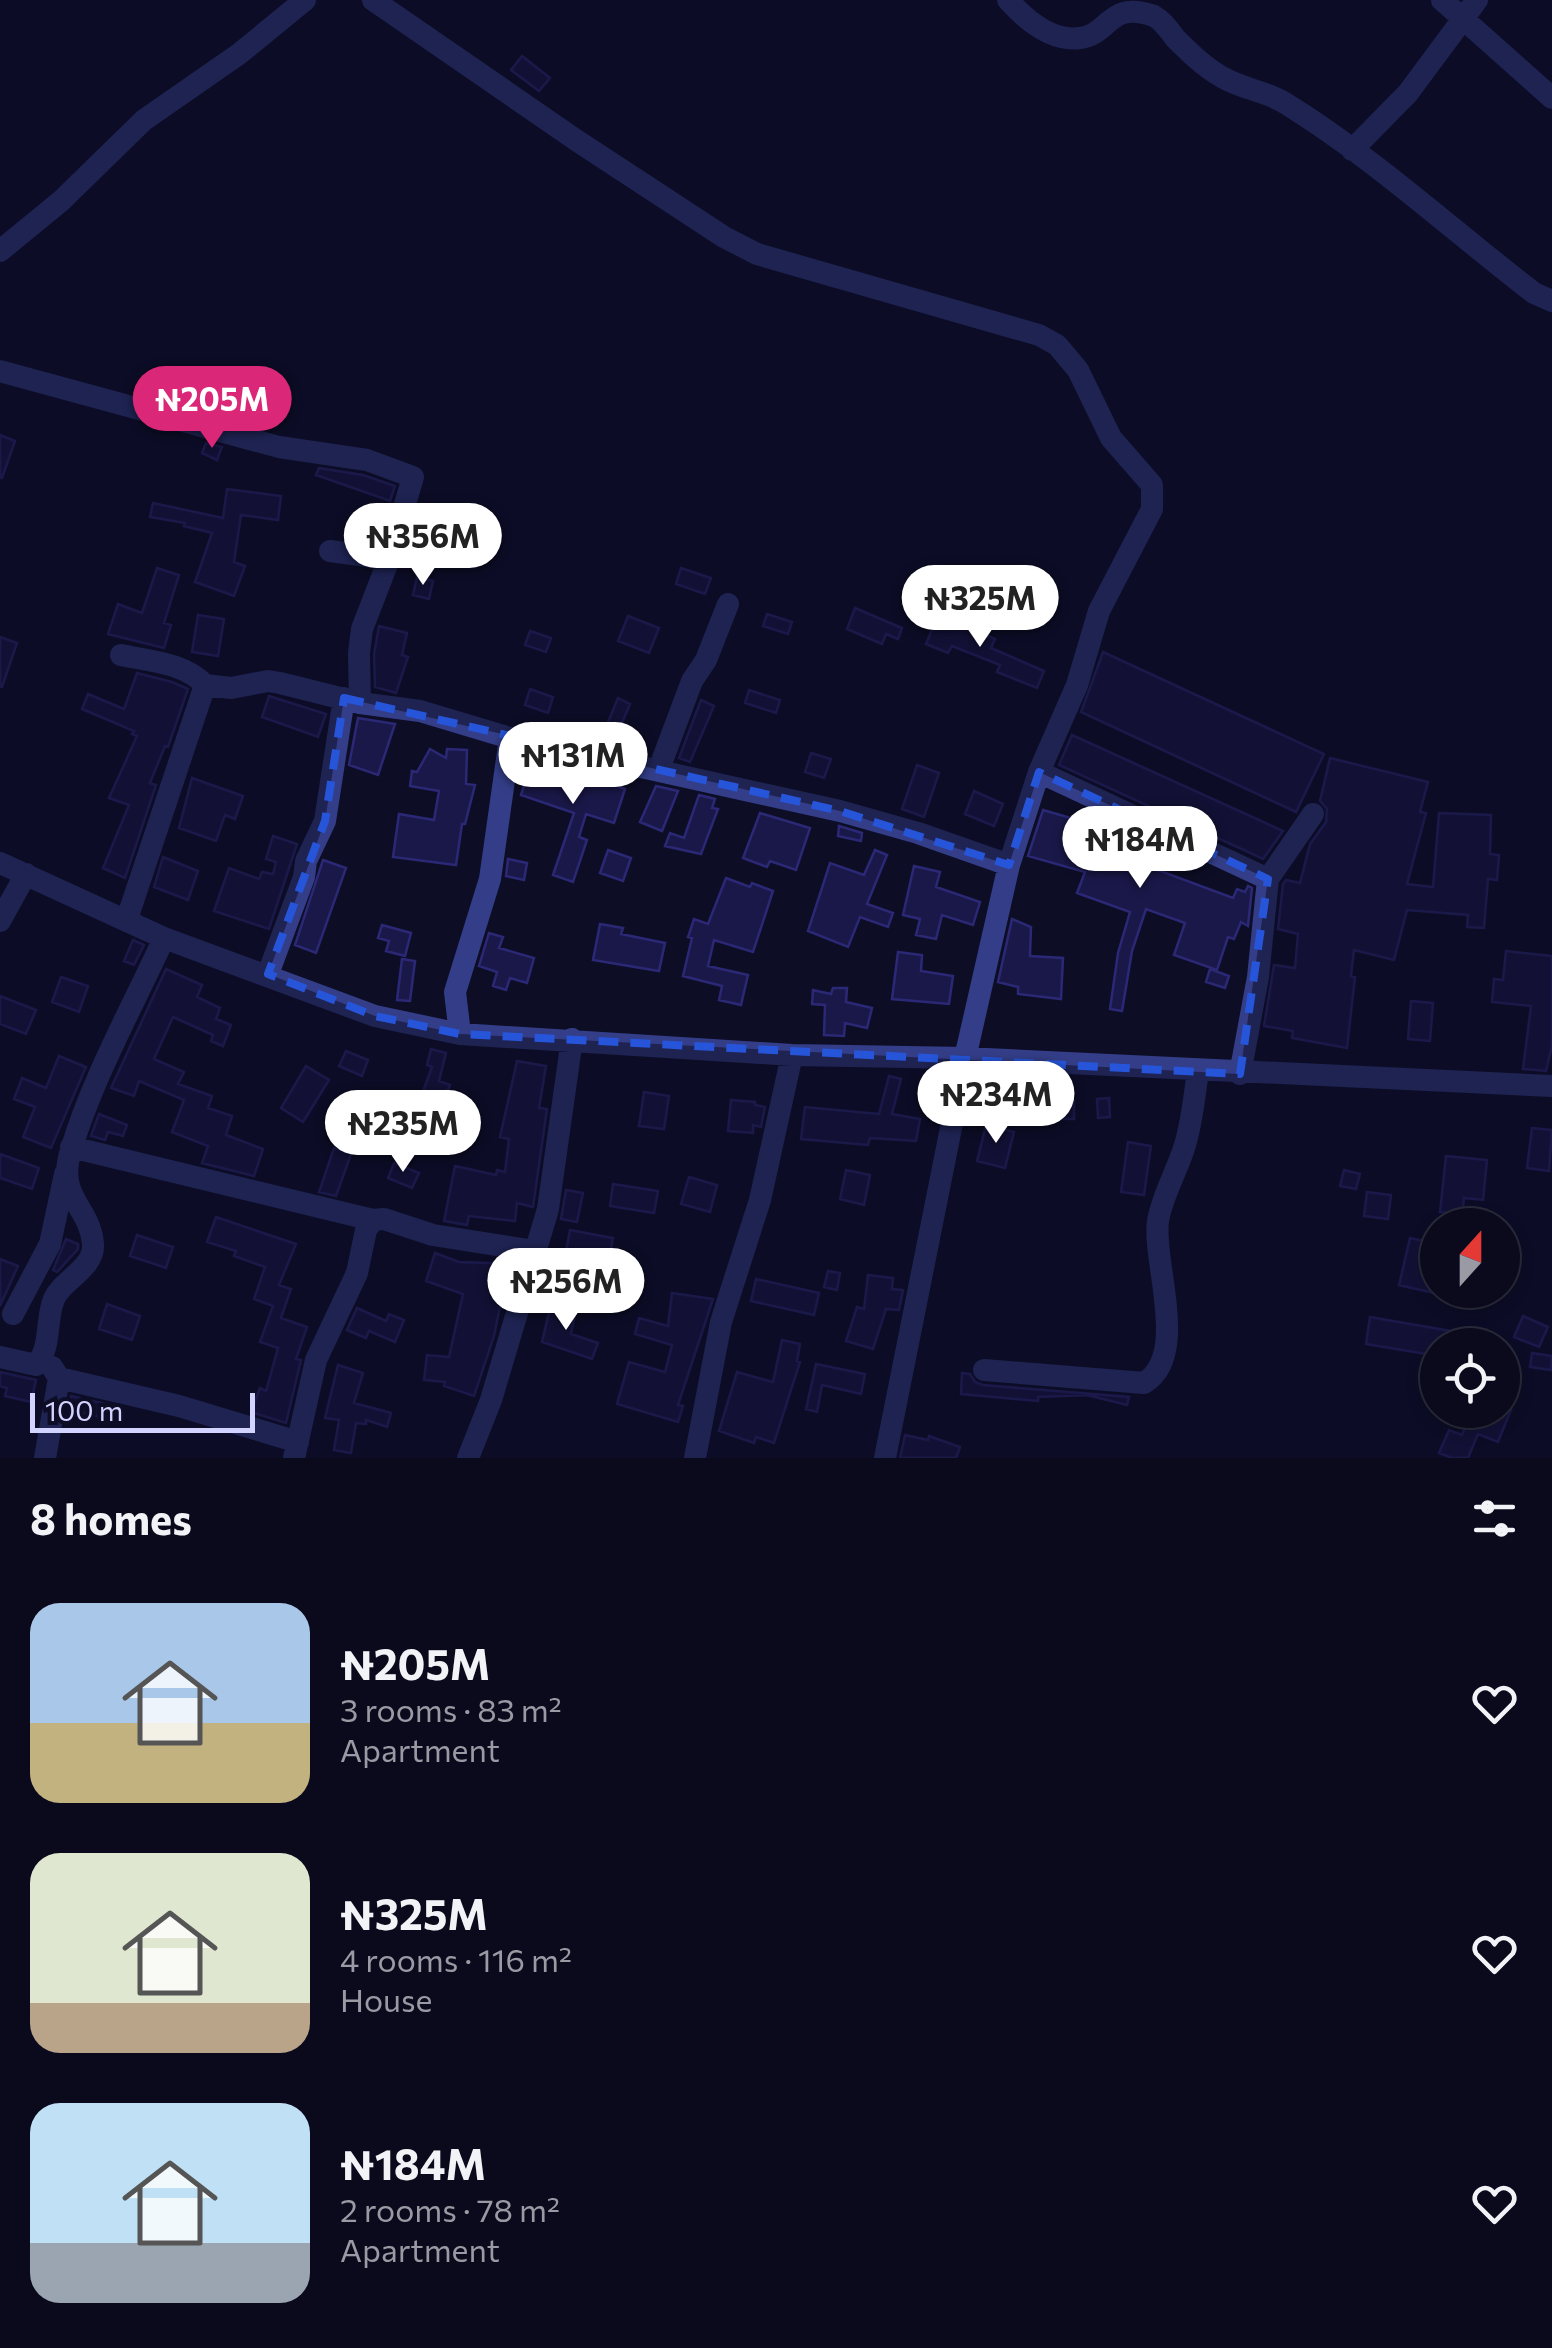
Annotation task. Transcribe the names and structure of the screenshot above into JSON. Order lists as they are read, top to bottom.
{
  "scale_bar": "100 m",
  "north": "top",
  "page": {
    "price": [
      "₦205M",
      "₦356M",
      "₦325M",
      "₦131M",
      "₦184M",
      "₦234M",
      "₦235M",
      "₦256M"
    ],
    "scale": "100 m",
    "heading": "8 homes",
    "list": [
      {
        "name": "₦205M",
        "note": "3 rooms · 83 m² · Apartment"
      },
      {
        "name": "₦325M",
        "note": "4 rooms · 116 m² · House"
      },
      {
        "name": "₦184M",
        "note": "2 rooms · 78 m² · Apartment"
      }
    ]
  }
}
